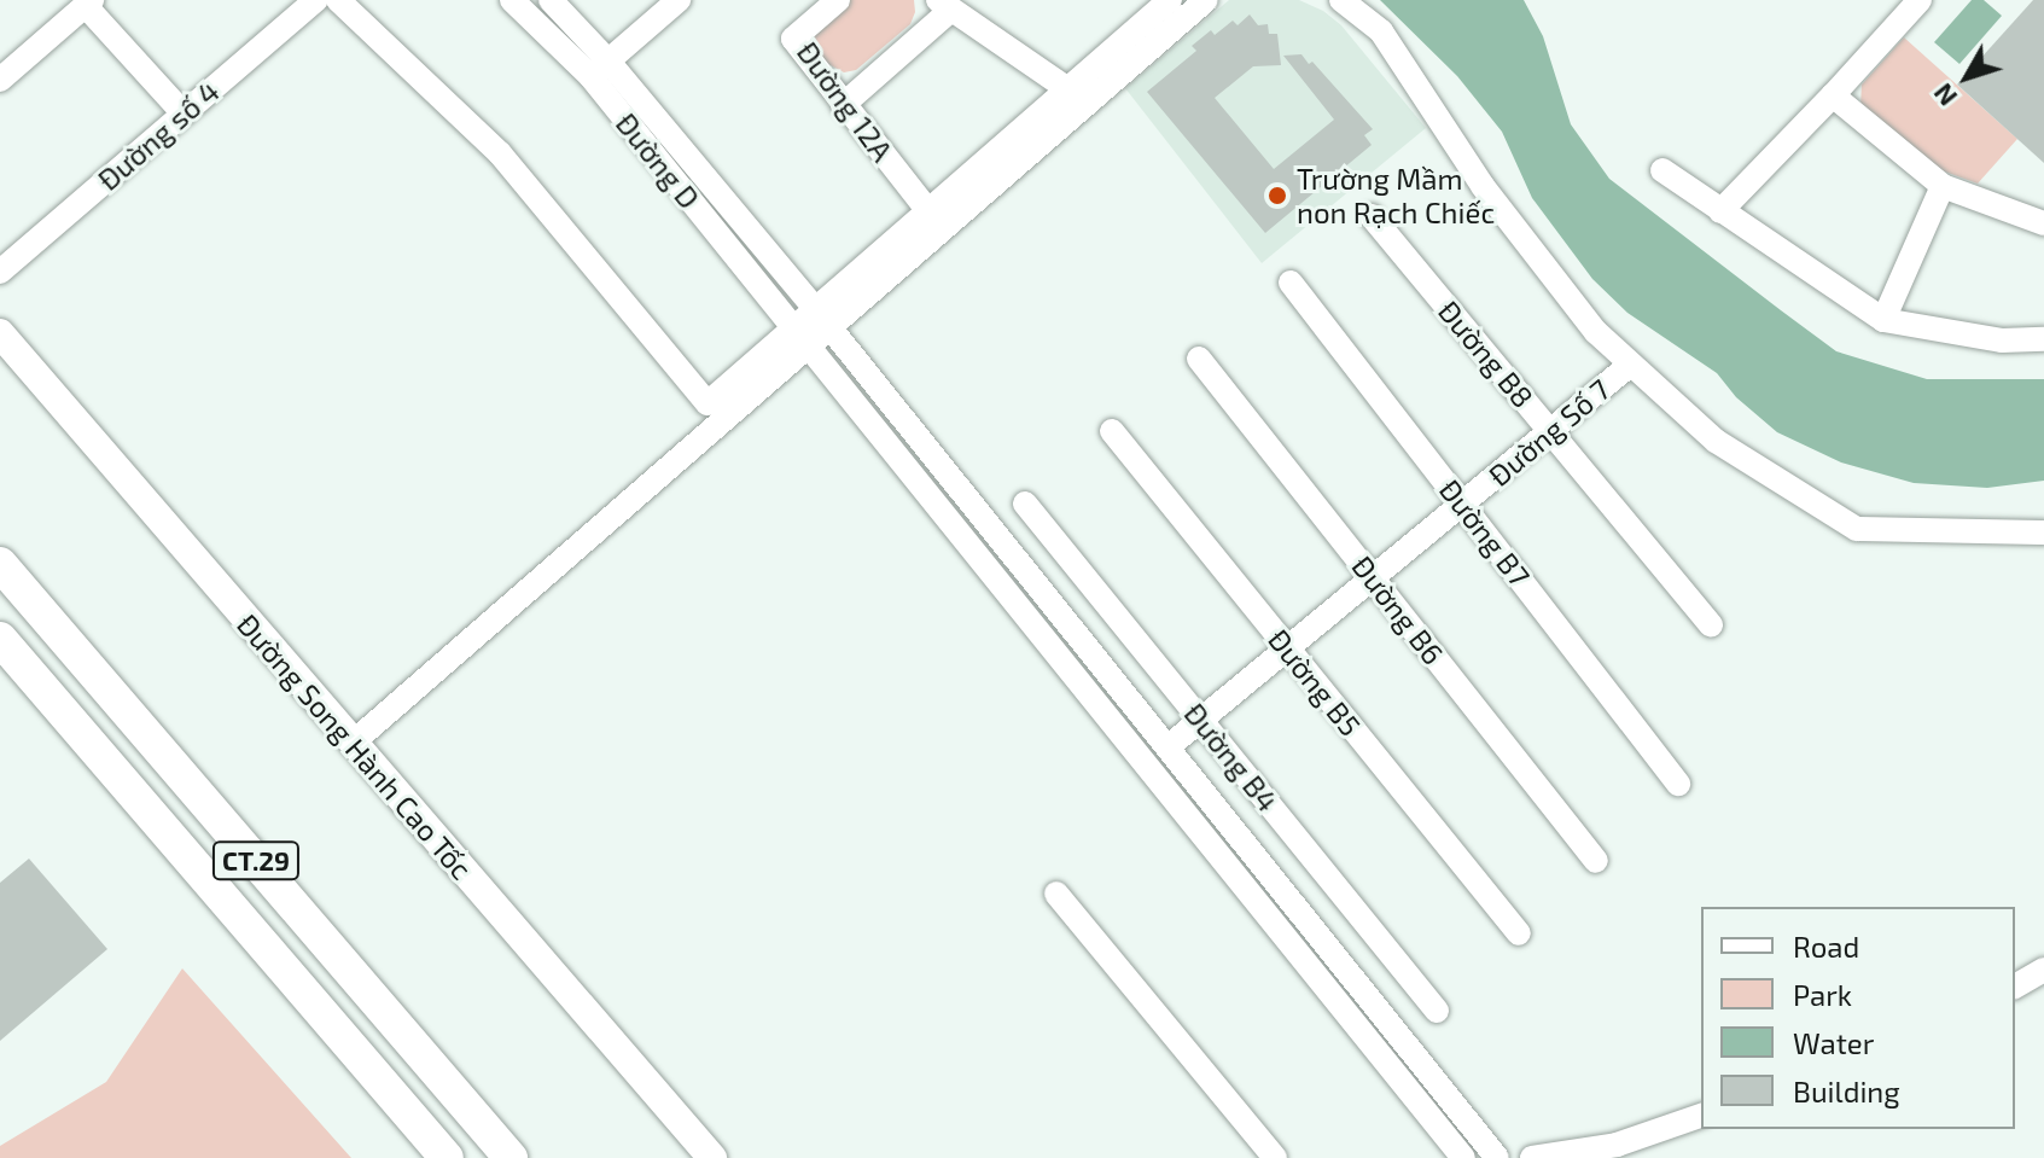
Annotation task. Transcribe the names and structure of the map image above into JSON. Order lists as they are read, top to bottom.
{
  "streets": {
    "highway": ["CT.29"],
    "main road": ["Đường Song Hành Cao Tốc"],
    "street": [
      "Đường 12A",
      "Đường số 4",
      "Đường D",
      "Đường B8",
      "Đường Số 7",
      "Đường B7",
      "Đường B6",
      "Đường B5",
      "Đường B4"
    ]
  },
  "crossings": [
    ["Đường D", "Đường Số 7"],
    ["Đường B8", "Đường Số 7"],
    ["Đường Số 7", "Đường B7"],
    ["Đường Số 7", "Đường B6"],
    ["Đường Số 7", "Đường B5"],
    ["Đường Số 7", "Đường B4"]
  ],
  "places": ["Trường Mầm non Rạch Chiếc"],
  "legend": [
    "Road",
    "Park",
    "Water",
    "Building"
  ],
  "north": "bottom left"
}
